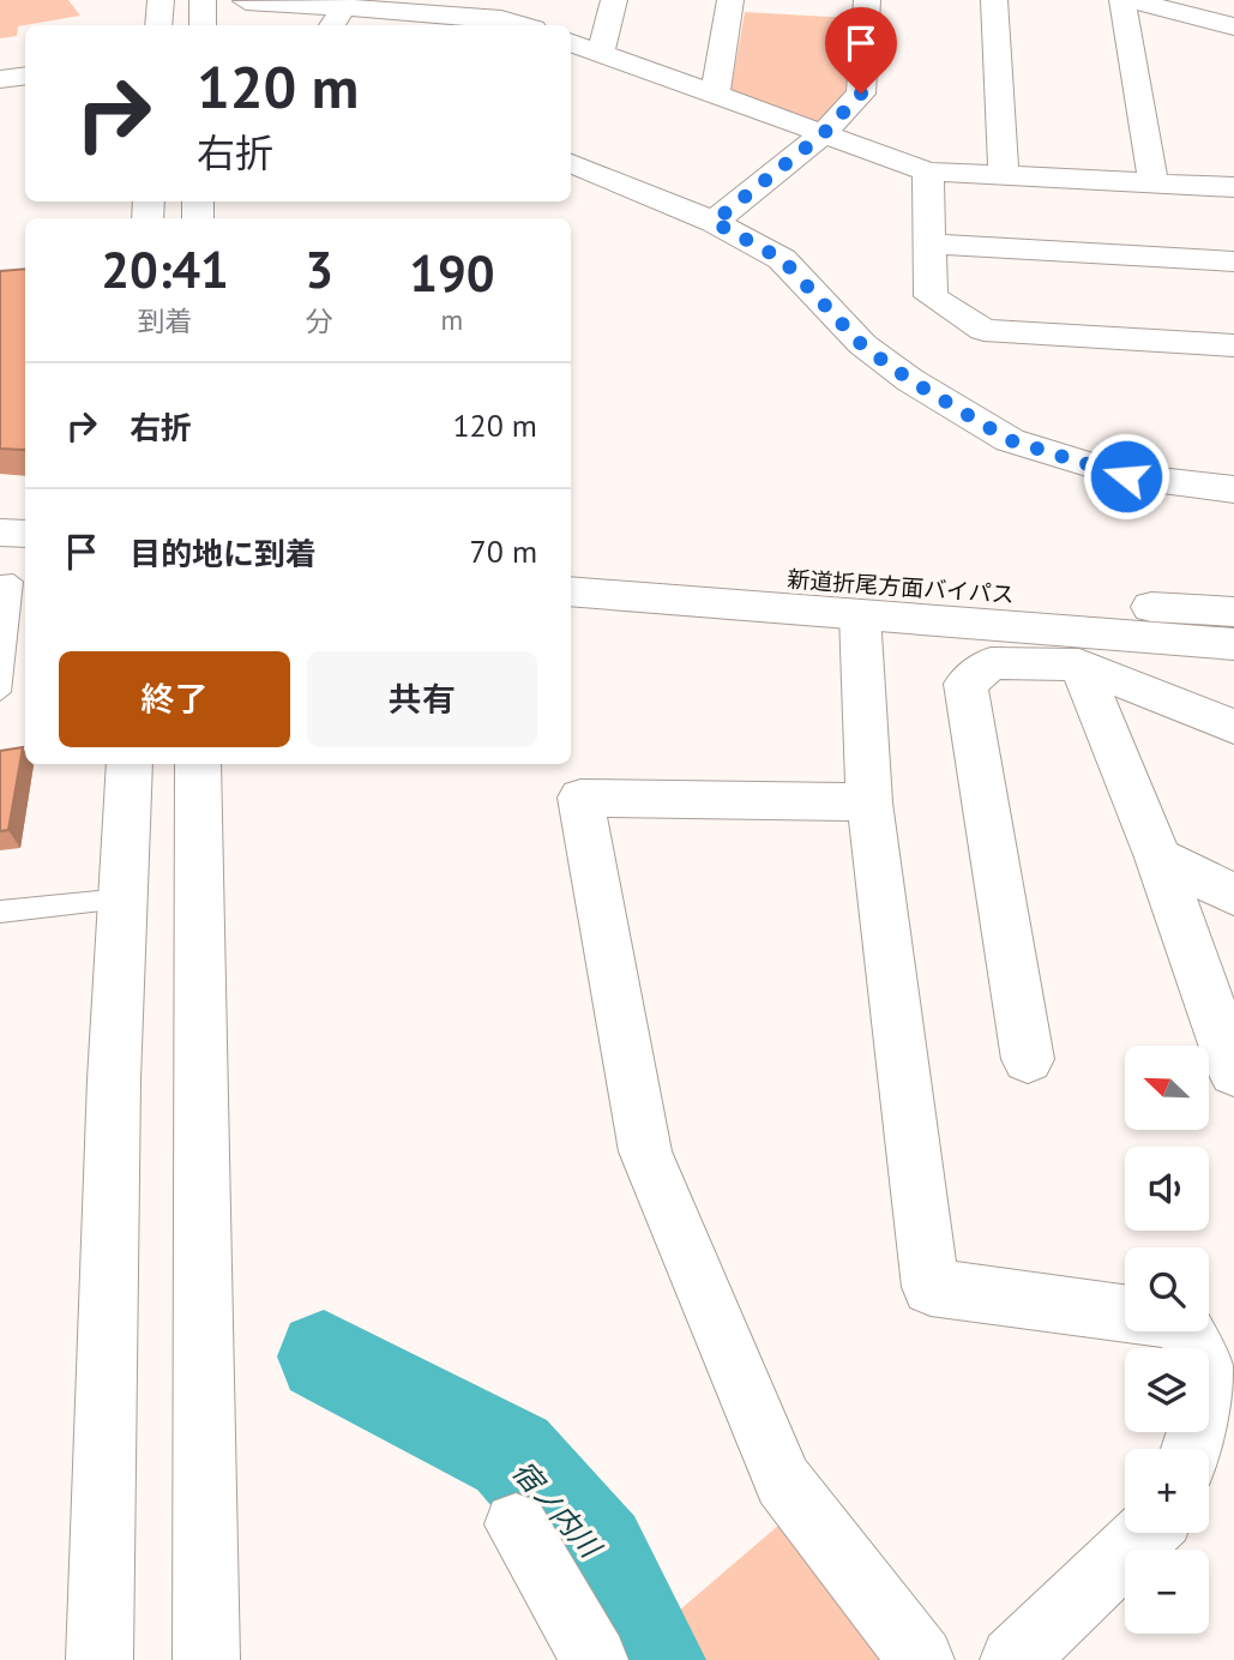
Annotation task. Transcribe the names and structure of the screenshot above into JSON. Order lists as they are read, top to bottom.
{
  "streets": {
    "street": ["新道折尾方面バイパス"]
  },
  "water": ["宿ノ内川"],
  "north": "top left",
  "page": {
    "turn": ["120 m", "右折"],
    "eta": [
      "20:41",
      "到着",
      "3",
      "分",
      "190",
      "m"
    ],
    "list": [
      {
        "name": "右折",
        "value": "120 m"
      },
      {
        "name": "目的地に到着",
        "value": "70 m"
      }
    ],
    "buttons": ["終了", "共有"],
    "map_buttons": ["+", "−"]
  }
}
